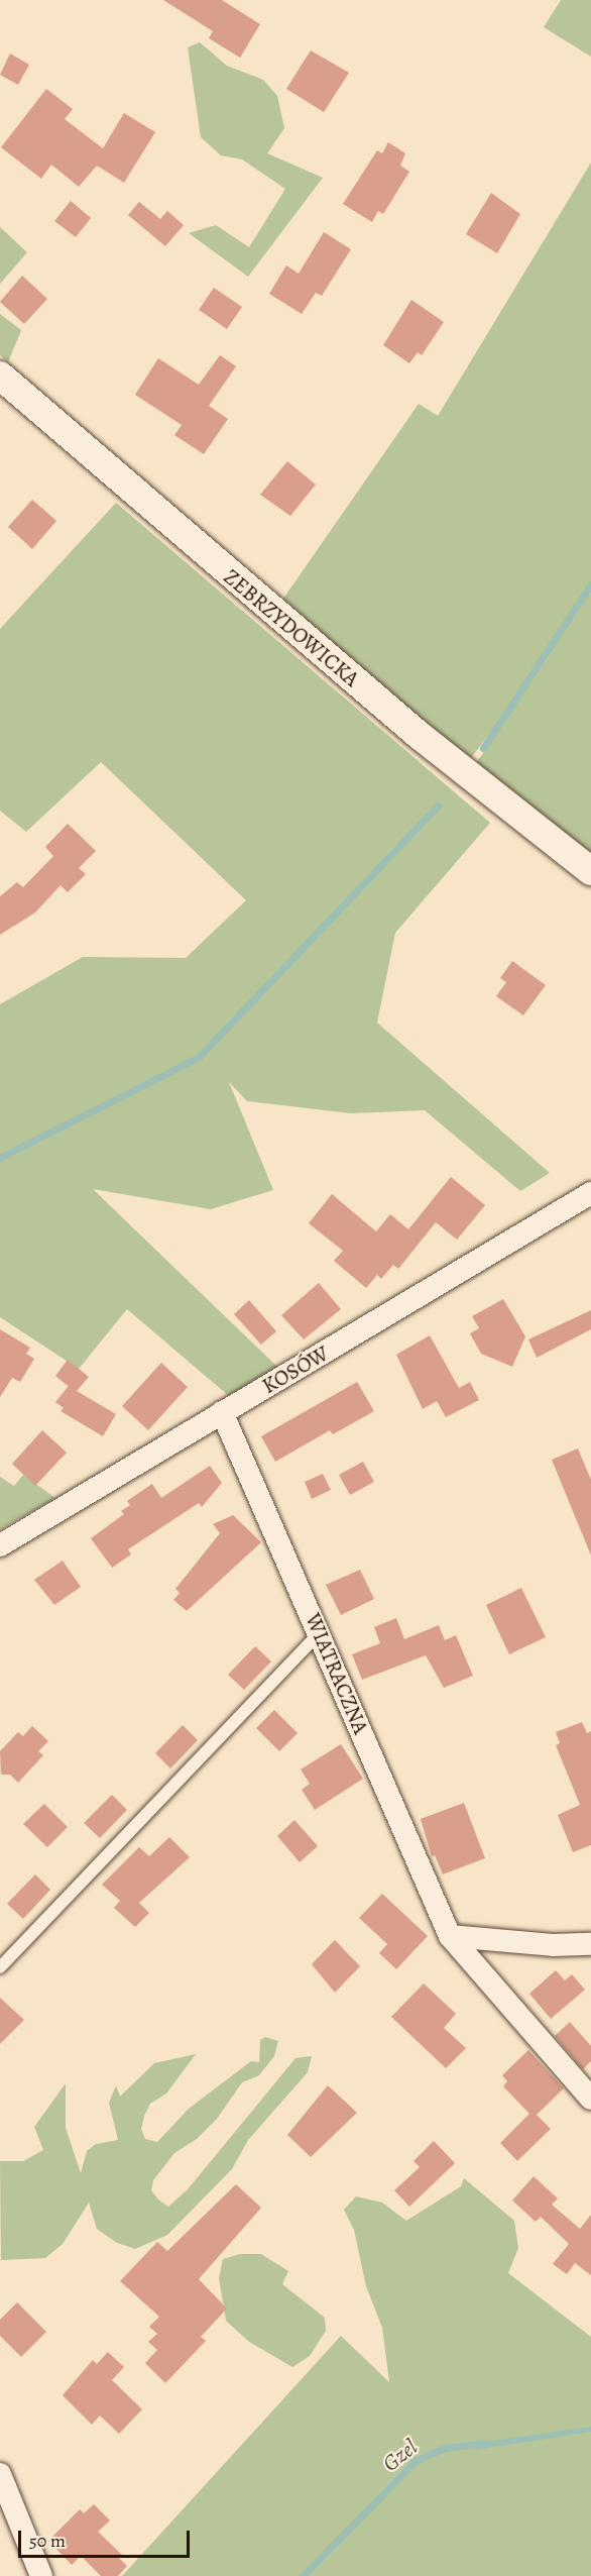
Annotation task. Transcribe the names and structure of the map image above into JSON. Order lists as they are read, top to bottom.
{
  "streets": {
    "street": ["ZEBRZYDOWICKA", "KOSÓW", "WIATRACZNA"]
  },
  "crossings": [
    ["KOSÓW", "WIATRACZNA"]
  ],
  "water": ["Gzel"],
  "scale_bar": "50 m"
}
